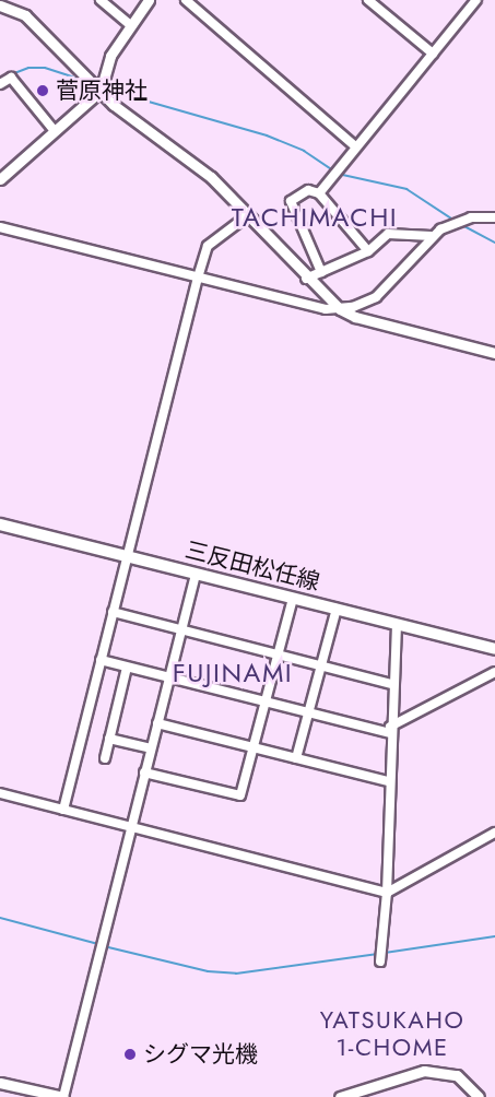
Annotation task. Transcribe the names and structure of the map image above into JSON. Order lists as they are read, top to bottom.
{
  "streets": {
    "main road": ["三反田松任線"]
  },
  "districts": ["TACHIMACHI", "FUJINAMI", "YATSUKAHO 1-CHOME"],
  "places": ["菅原神社", "シグマ光機"]
}
